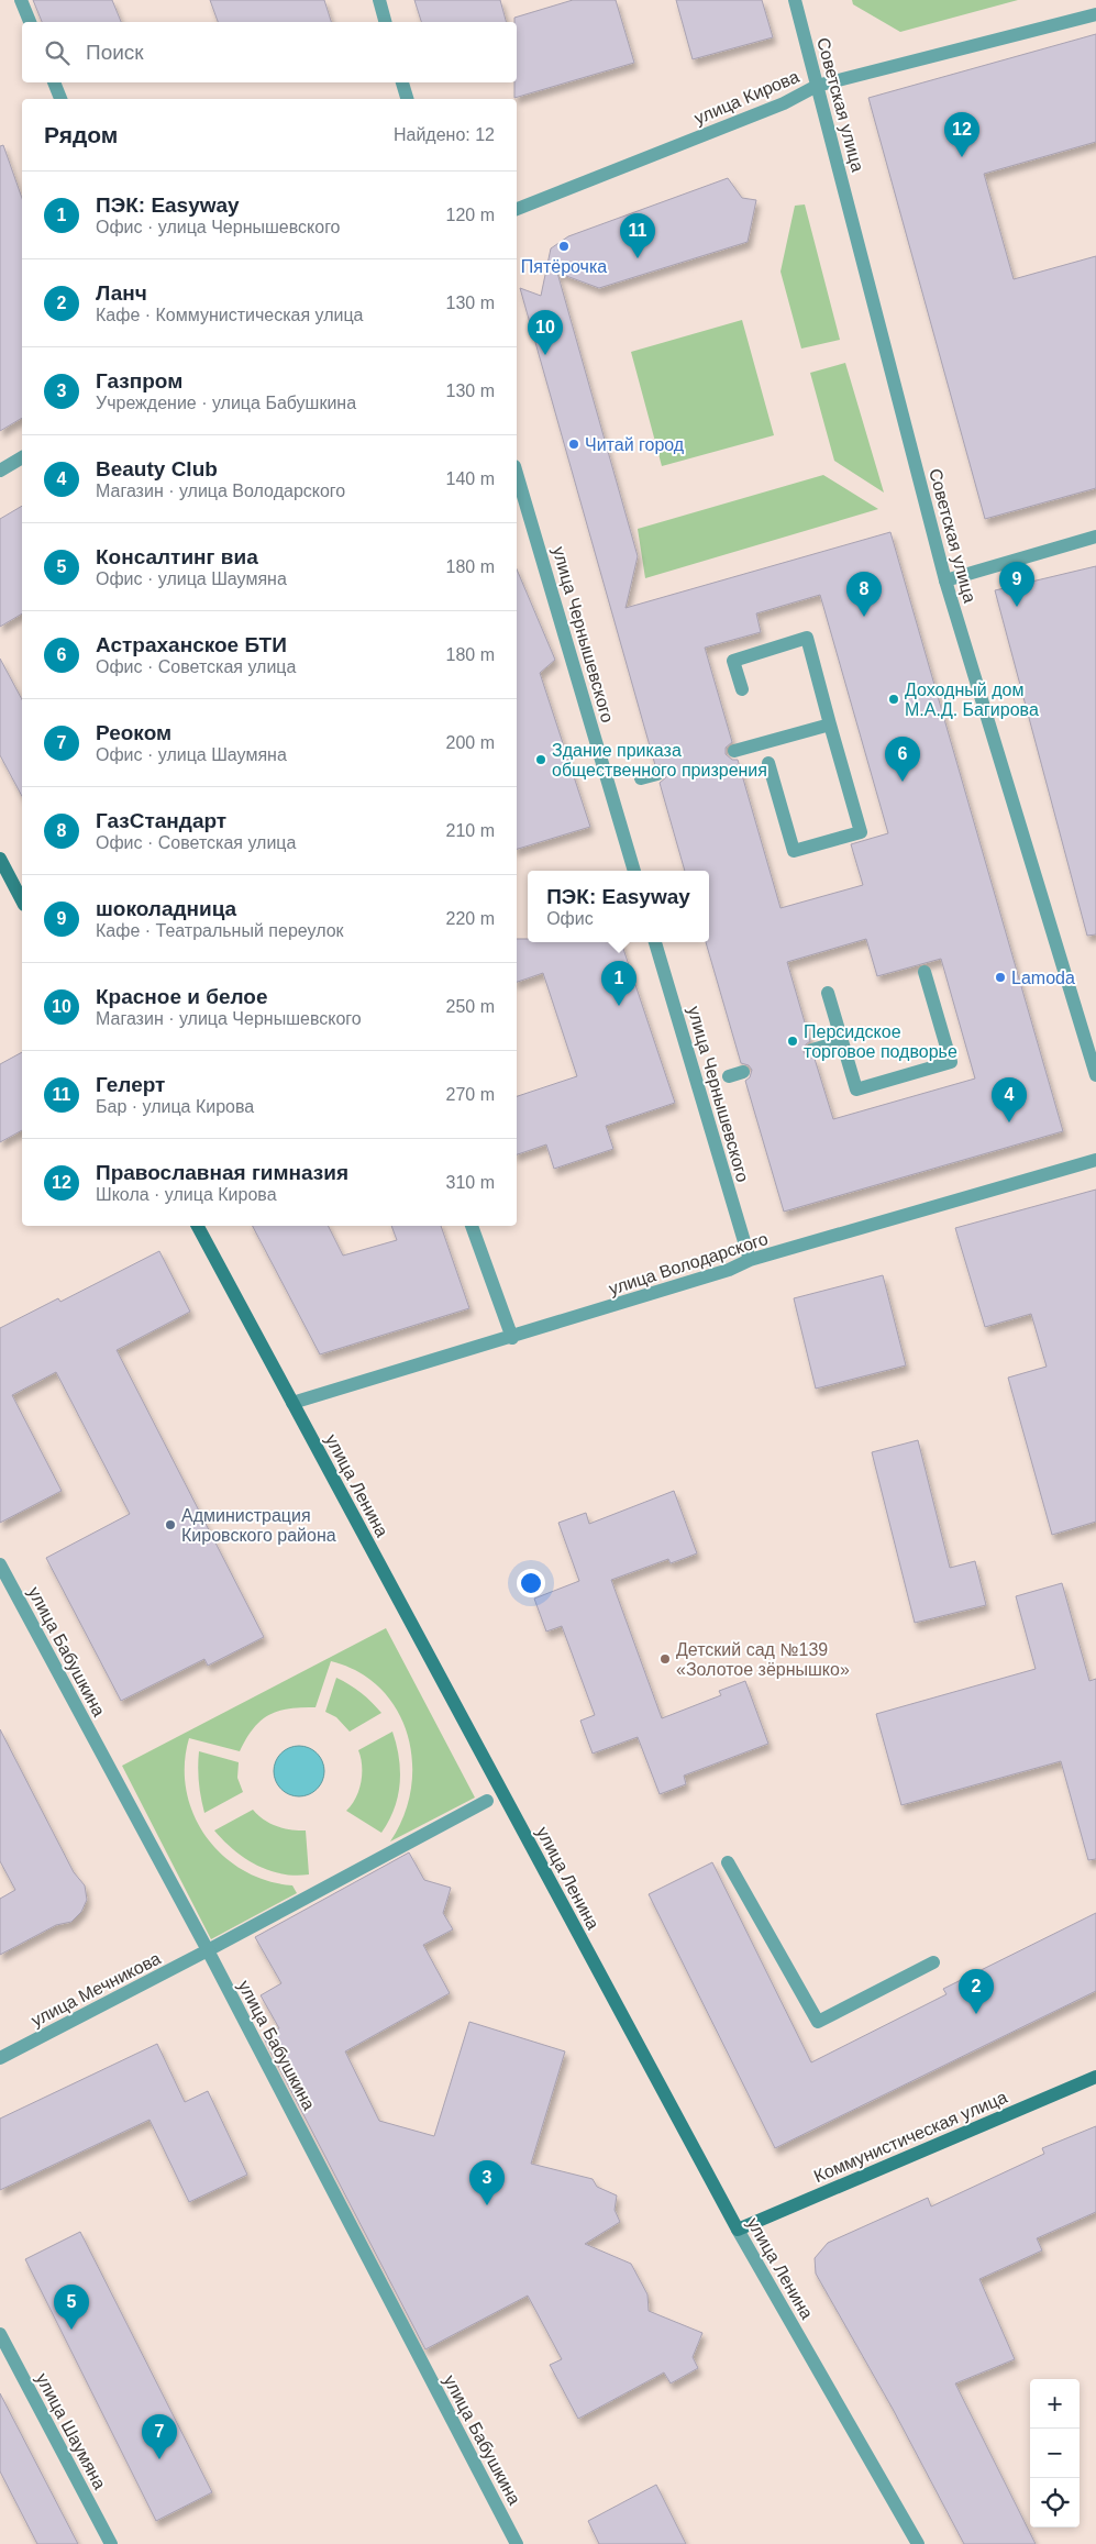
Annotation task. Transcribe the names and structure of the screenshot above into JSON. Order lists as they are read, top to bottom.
{
  "streets": {
    "main road": ["улица Ленина", "Коммунистическая улица"],
    "street": [
      "улица Кирова",
      "Советская улица",
      "улица Чернышевского",
      "улица Володарского",
      "улица Бабушкина",
      "улица Мечникова",
      "улица Шаумяна"
    ]
  },
  "crossings": [
    ["улица Кирова", "Советская улица"],
    ["улица Чернышевского", "улица Володарского"],
    ["улица Володарского", "улица Ленина"],
    ["улица Ленина", "Коммунистическая улица"],
    ["улица Бабушкина", "улица Мечникова"]
  ],
  "places": [
    "Пятёрочка",
    "Читай город",
    "Доходный дом М.А.Д. Багирова",
    "Здание приказа общественного призрения",
    "Lamoda",
    "Персидское торговое подворье",
    "Администрация Кировского района",
    "Детский сад №139 «Золотое зёрнышко»"
  ],
  "page": {
    "search": "Поиск",
    "heading": ["Рядом", "Найдено: 12"],
    "pins": [
      "12",
      "11",
      "10",
      "9",
      "8",
      "6",
      "1",
      "4",
      "2",
      "3",
      "5",
      "7"
    ],
    "list": [
      {
        "mark": "1",
        "name": "ПЭК: Easyway",
        "note": "Офис · улица Чернышевского",
        "value": "120 m"
      },
      {
        "mark": "2",
        "name": "Ланч",
        "note": "Кафе · Коммунистическая улица",
        "value": "130 m"
      },
      {
        "mark": "3",
        "name": "Газпром",
        "note": "Учреждение · улица Бабушкина",
        "value": "130 m"
      },
      {
        "mark": "4",
        "name": "Beauty Club",
        "note": "Магазин · улица Володарского",
        "value": "140 m"
      },
      {
        "mark": "5",
        "name": "Консалтинг виа",
        "note": "Офис · улица Шаумяна",
        "value": "180 m"
      },
      {
        "mark": "6",
        "name": "Астраханское БТИ",
        "note": "Офис · Советская улица",
        "value": "180 m"
      },
      {
        "mark": "7",
        "name": "Реоком",
        "note": "Офис · улица Шаумяна",
        "value": "200 m"
      },
      {
        "mark": "8",
        "name": "ГазСтандарт",
        "note": "Офис · Советская улица",
        "value": "210 m"
      },
      {
        "mark": "9",
        "name": "шоколадница",
        "note": "Кафе · Театральный переулок",
        "value": "220 m"
      },
      {
        "mark": "10",
        "name": "Красное и белое",
        "note": "Магазин · улица Чернышевского",
        "value": "250 m"
      },
      {
        "mark": "11",
        "name": "Гелерт",
        "note": "Бар · улица Кирова",
        "value": "270 m"
      },
      {
        "mark": "12",
        "name": "Православная гимназия",
        "note": "Школа · улица Кирова",
        "value": "310 m"
      }
    ],
    "popup": ["ПЭК: Easyway", "Офис"],
    "map_buttons": ["+", "−"]
  }
}
